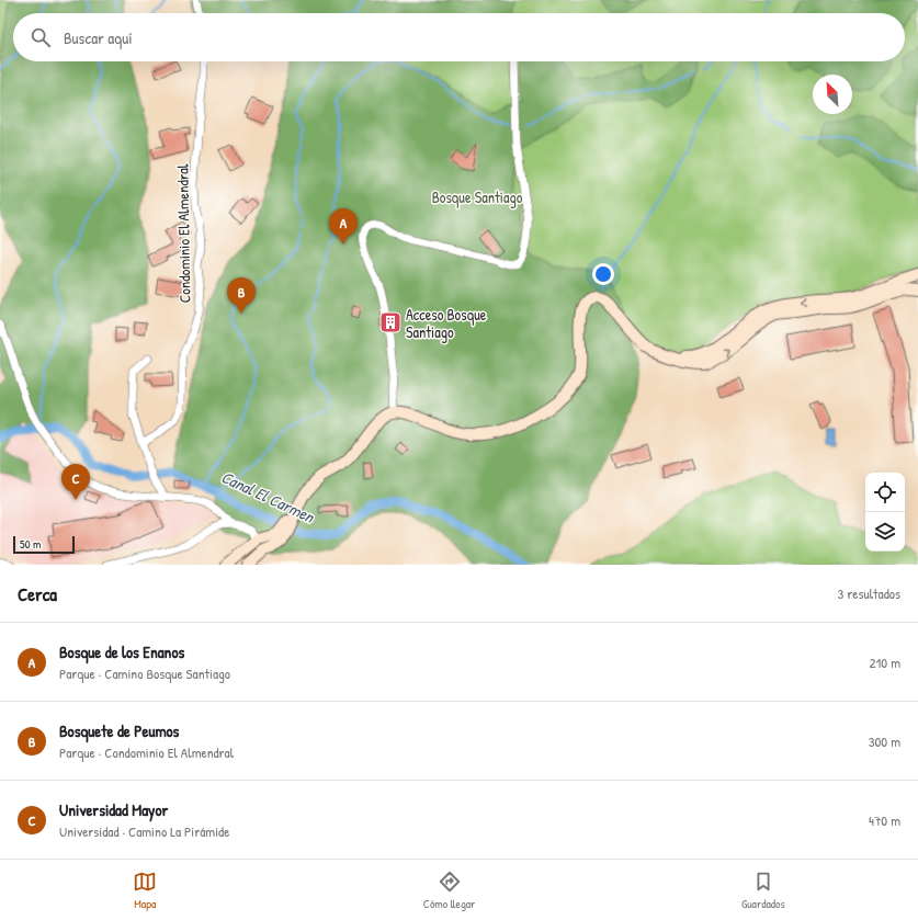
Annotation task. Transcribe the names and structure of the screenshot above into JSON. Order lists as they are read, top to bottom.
{
  "streets": {
    "street": ["Condominio El Almendral"]
  },
  "water": ["Canal El Carmen"],
  "parks": ["Bosque Santiago"],
  "places": {
    "building": ["Acceso Bosque Santiago"]
  },
  "scale_bar": "50 m",
  "north": "top left",
  "page": {
    "search": "Buscar aquí",
    "pins": ["A", "B", "C"],
    "scale": "50 m",
    "heading": ["Cerca", "3 resultados"],
    "list": [
      {
        "mark": "A",
        "name": "Bosque de los Enanos",
        "note": "Parque · Camino Bosque Santiago",
        "value": "210 m"
      },
      {
        "mark": "B",
        "name": "Bosquete de Peumos",
        "note": "Parque · Condominio El Almendral",
        "value": "300 m"
      },
      {
        "mark": "C",
        "name": "Universidad Mayor",
        "note": "Universidad · Camino La Pirámide",
        "value": "470 m"
      }
    ],
    "nav": ["Mapa", "Cómo llegar", "Guardados"]
  }
}
